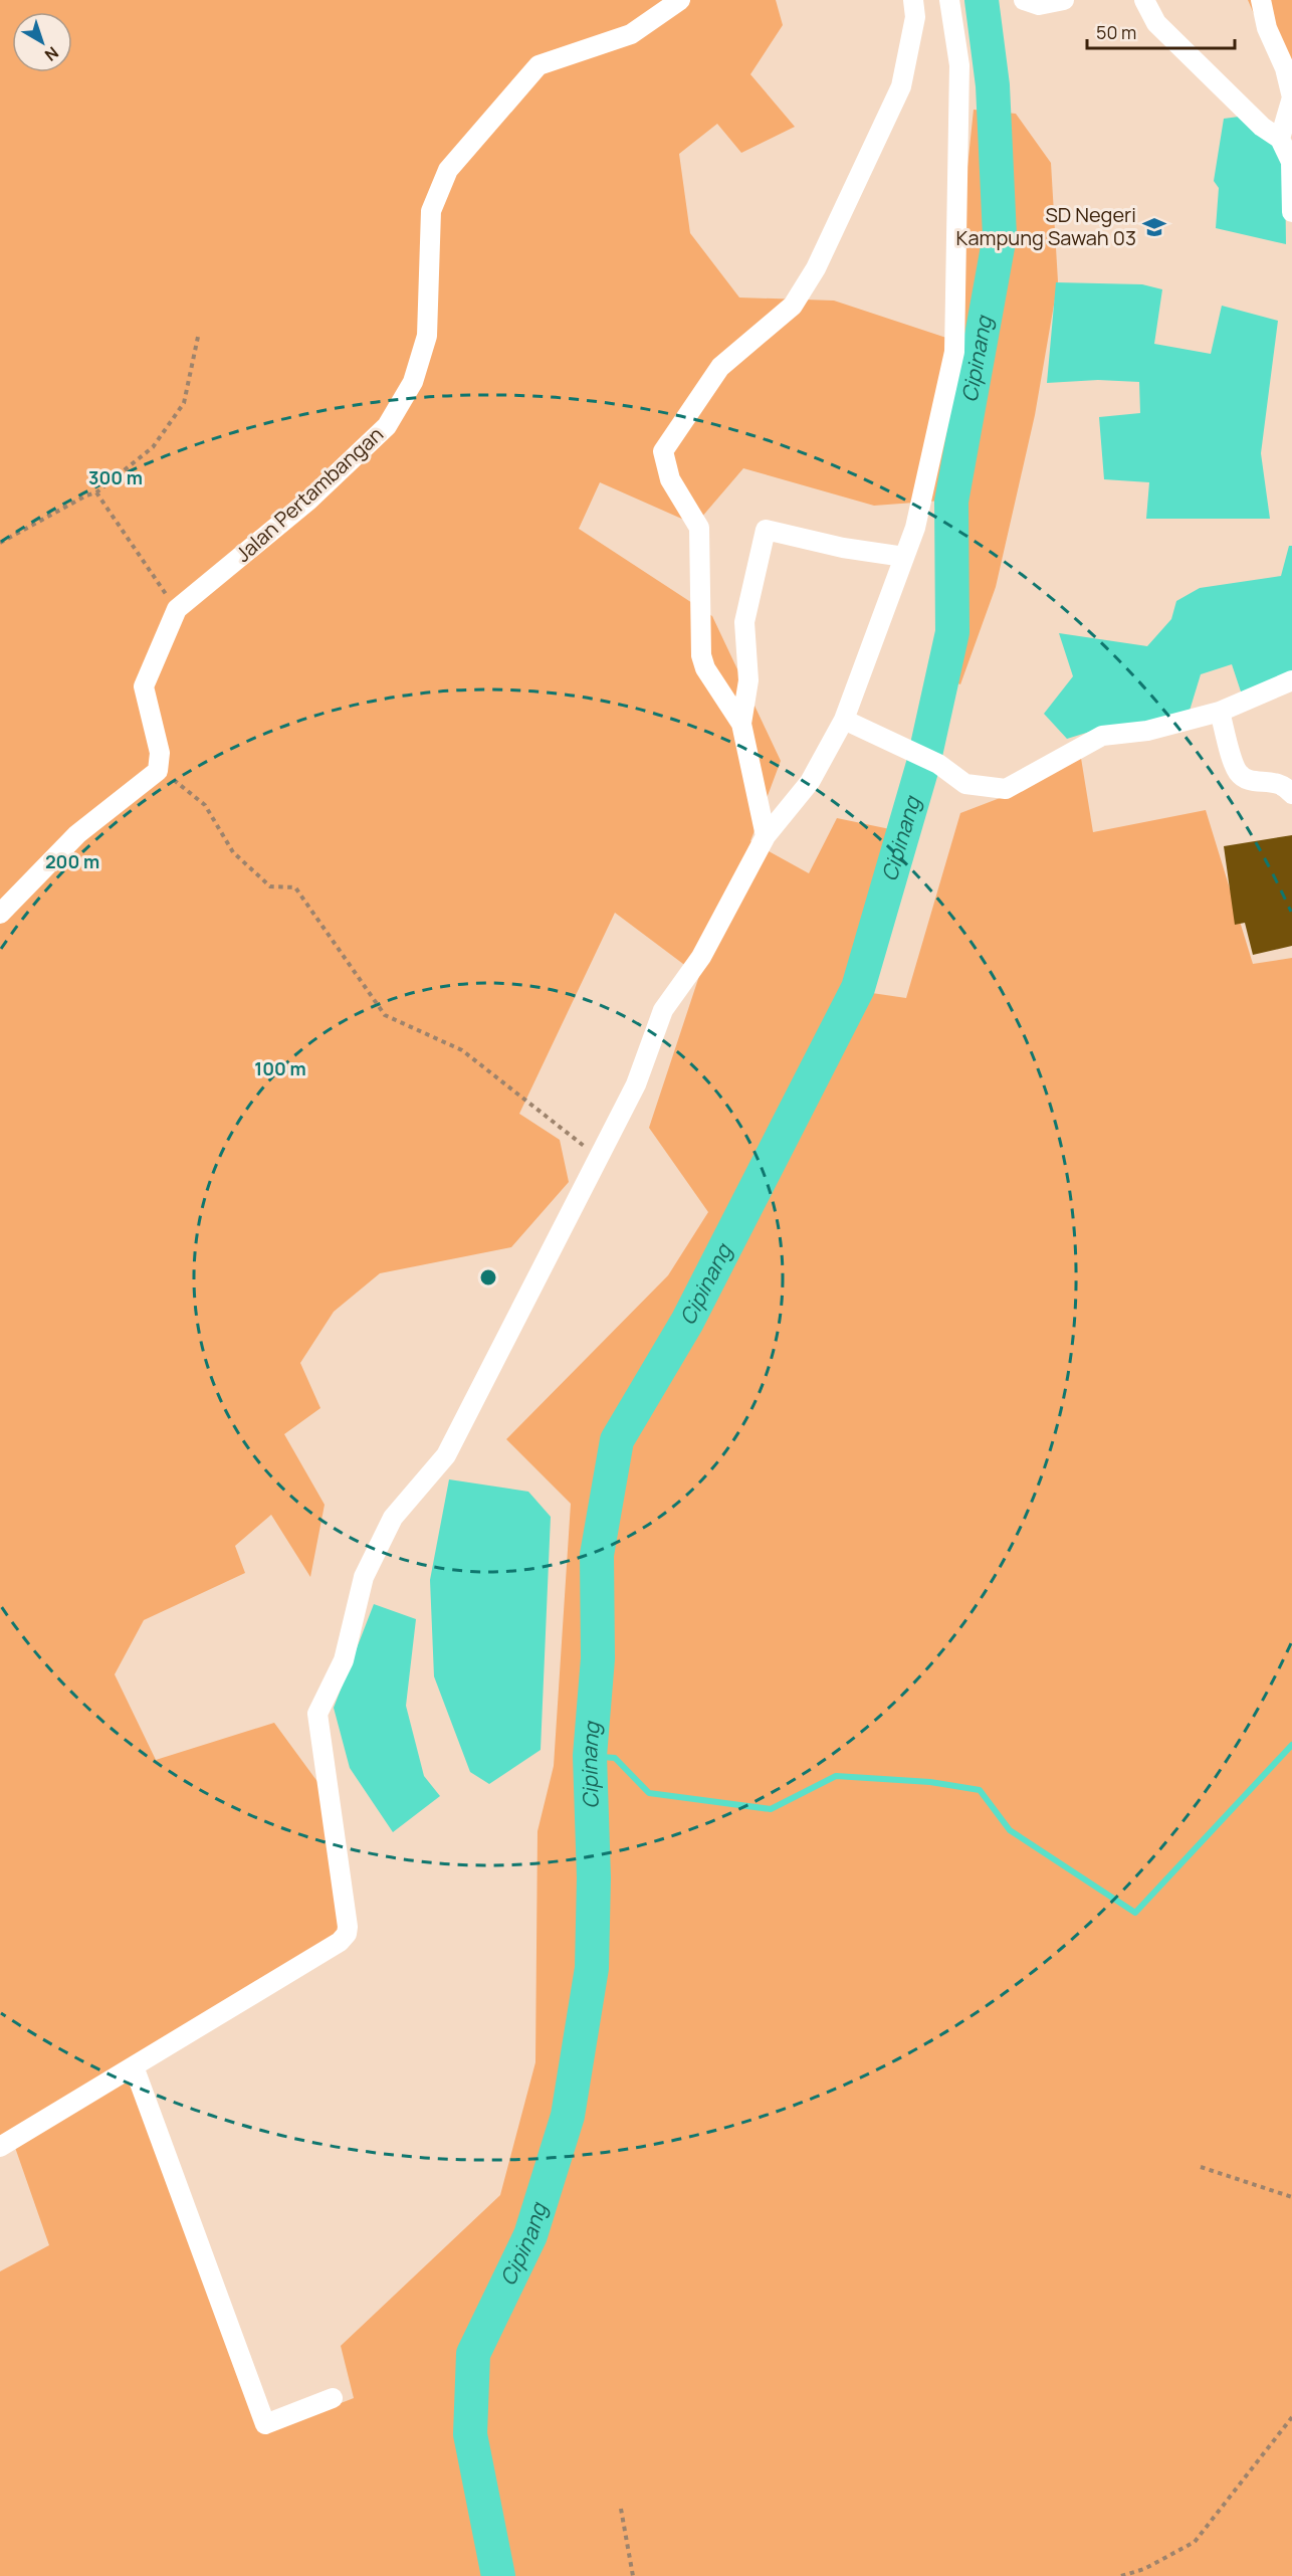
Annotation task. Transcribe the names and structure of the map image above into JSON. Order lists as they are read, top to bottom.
{
  "streets": {
    "street": ["Jalan Pertambangan"]
  },
  "water": ["Cipinang"],
  "places": {
    "school or university": ["SD Negeri Kampung Sawah 03"]
  },
  "scale_bar": "50 m",
  "north": "bottom right",
  "rings": ["300 m", "200 m", "100 m"]
}
